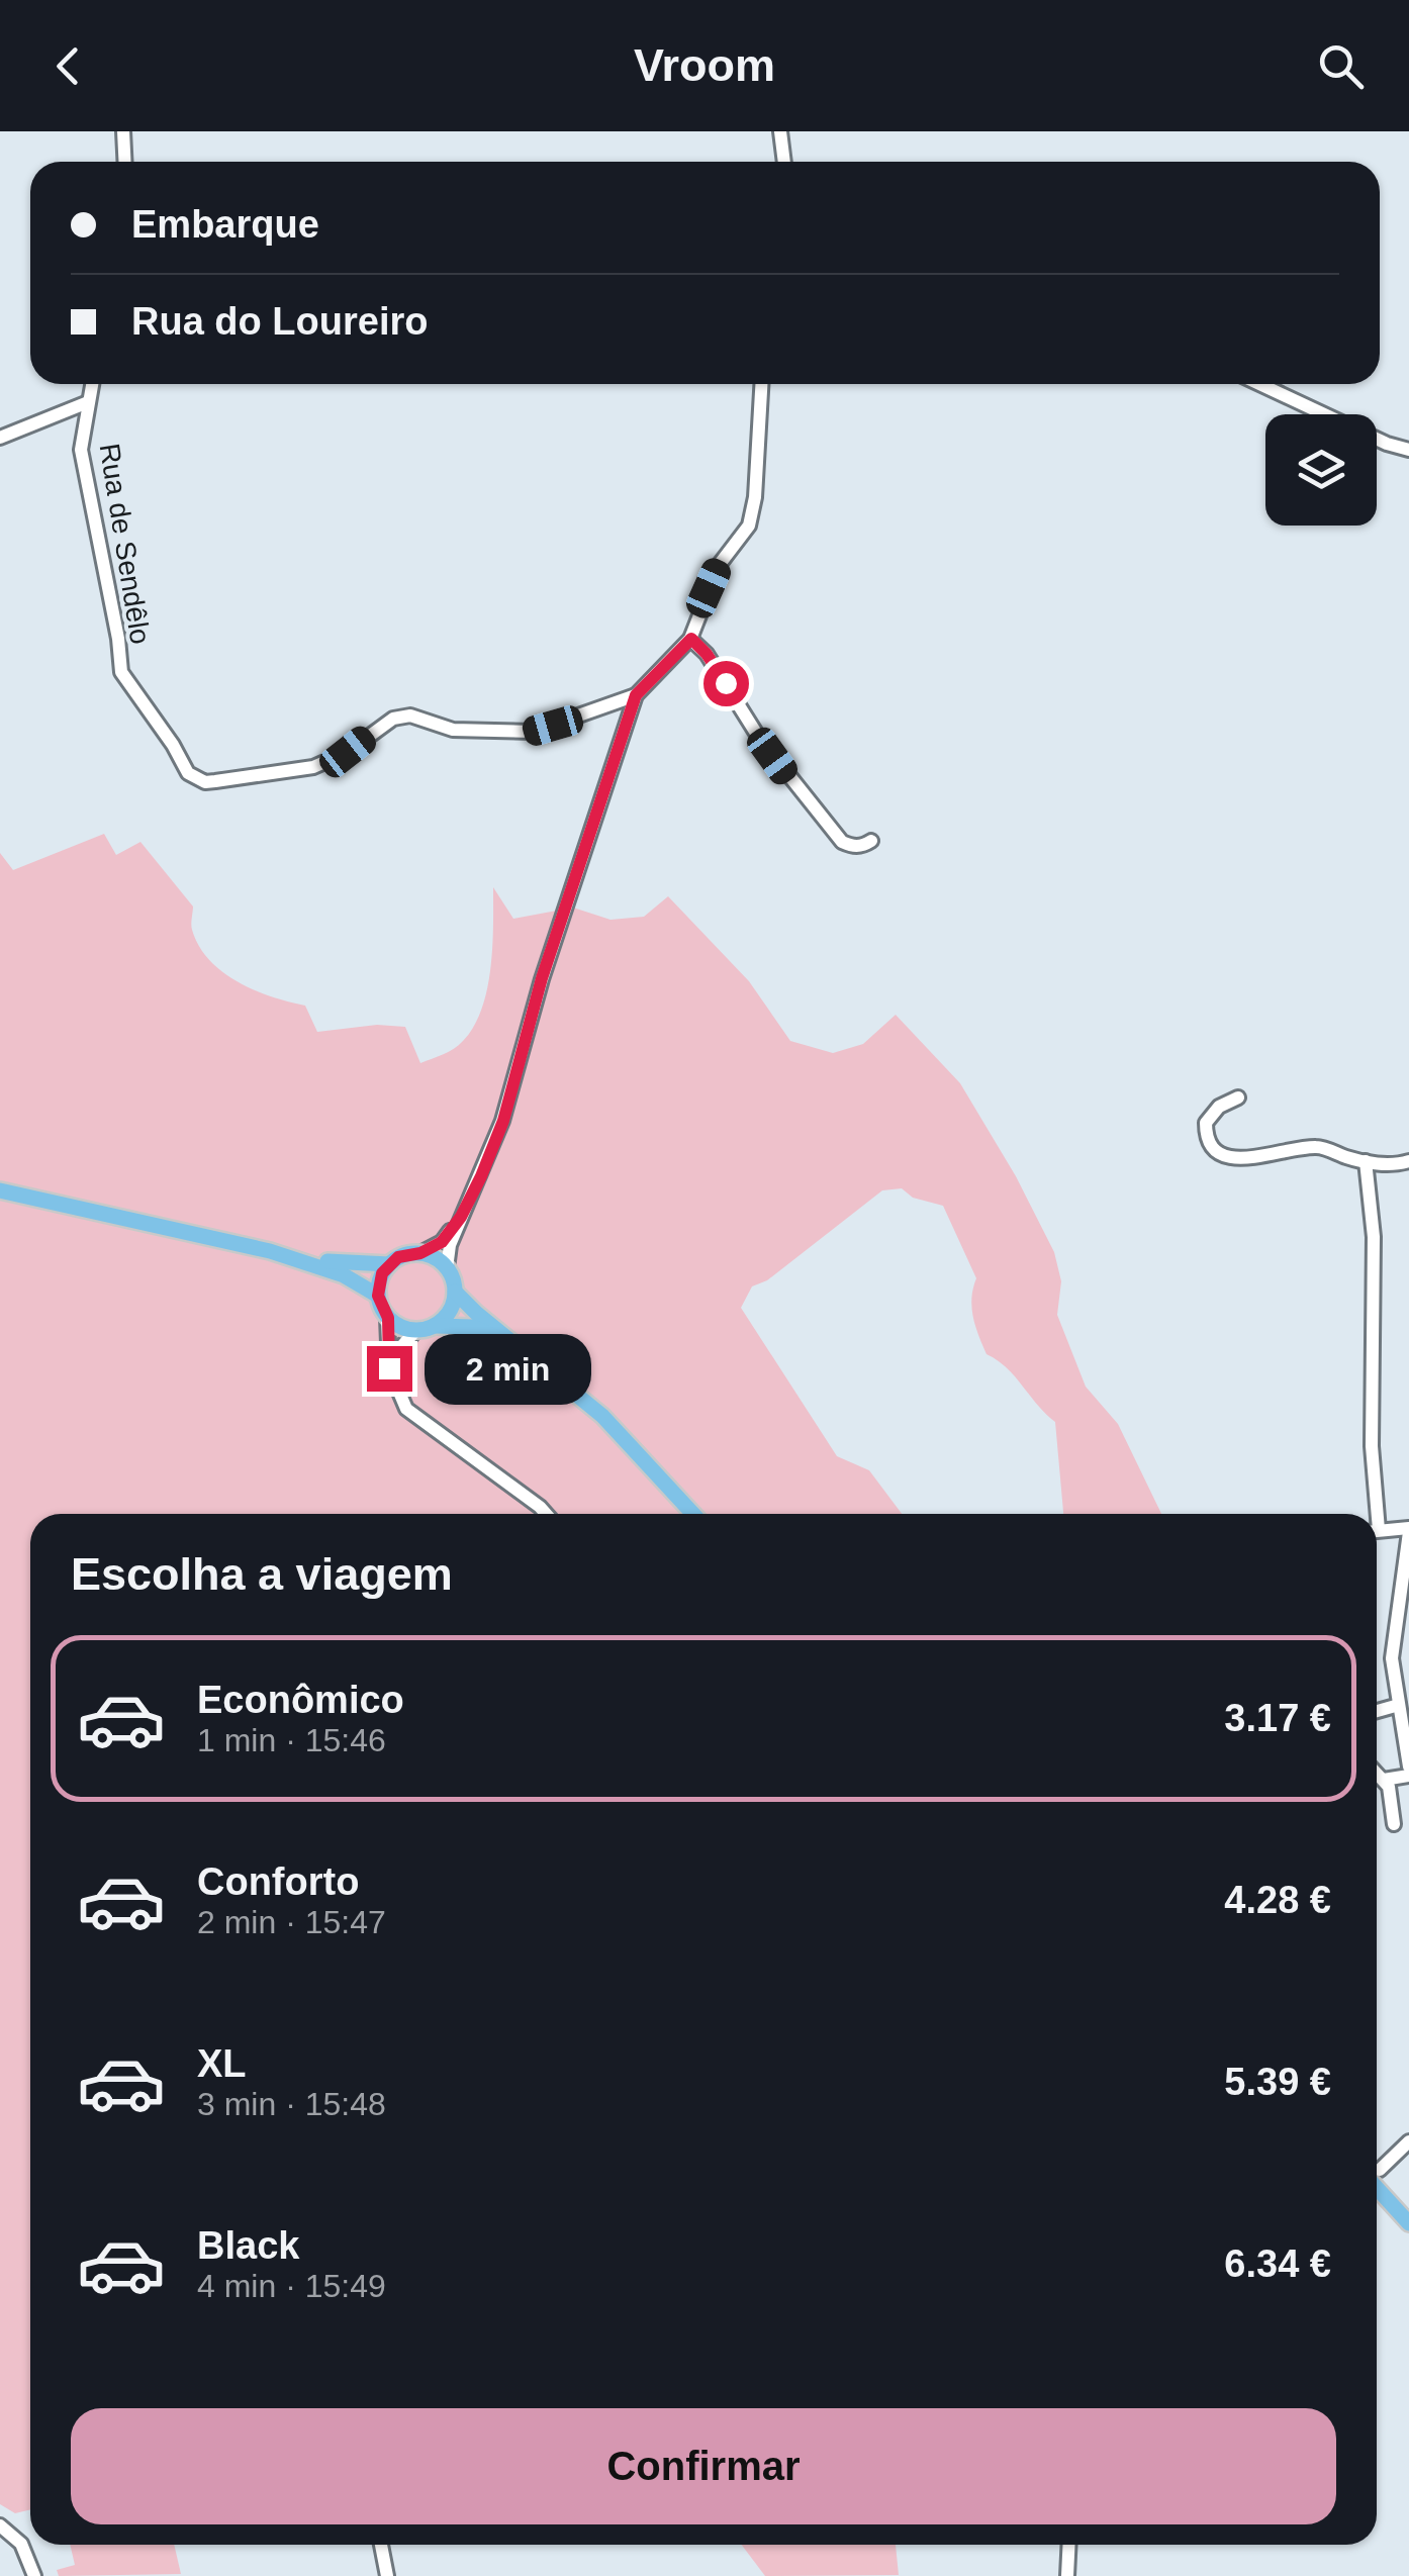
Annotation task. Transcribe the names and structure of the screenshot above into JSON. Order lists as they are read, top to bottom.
{
  "streets": {
    "street": ["Rua de Sendêlo"]
  },
  "page": {
    "header": "Vroom",
    "banner": ["Embarque", "Rua do Loureiro"],
    "bubble": "2 min",
    "heading": "Escolha a viagem",
    "list": [
      {
        "name": "Econômico",
        "note": "1 min · 15:46",
        "value": "3.17 €"
      },
      {
        "name": "Conforto",
        "note": "2 min · 15:47",
        "value": "4.28 €"
      },
      {
        "name": "XL",
        "note": "3 min · 15:48",
        "value": "5.39 €"
      },
      {
        "name": "Black",
        "note": "4 min · 15:49",
        "value": "6.34 €"
      }
    ],
    "buttons": "Confirmar"
  }
}
